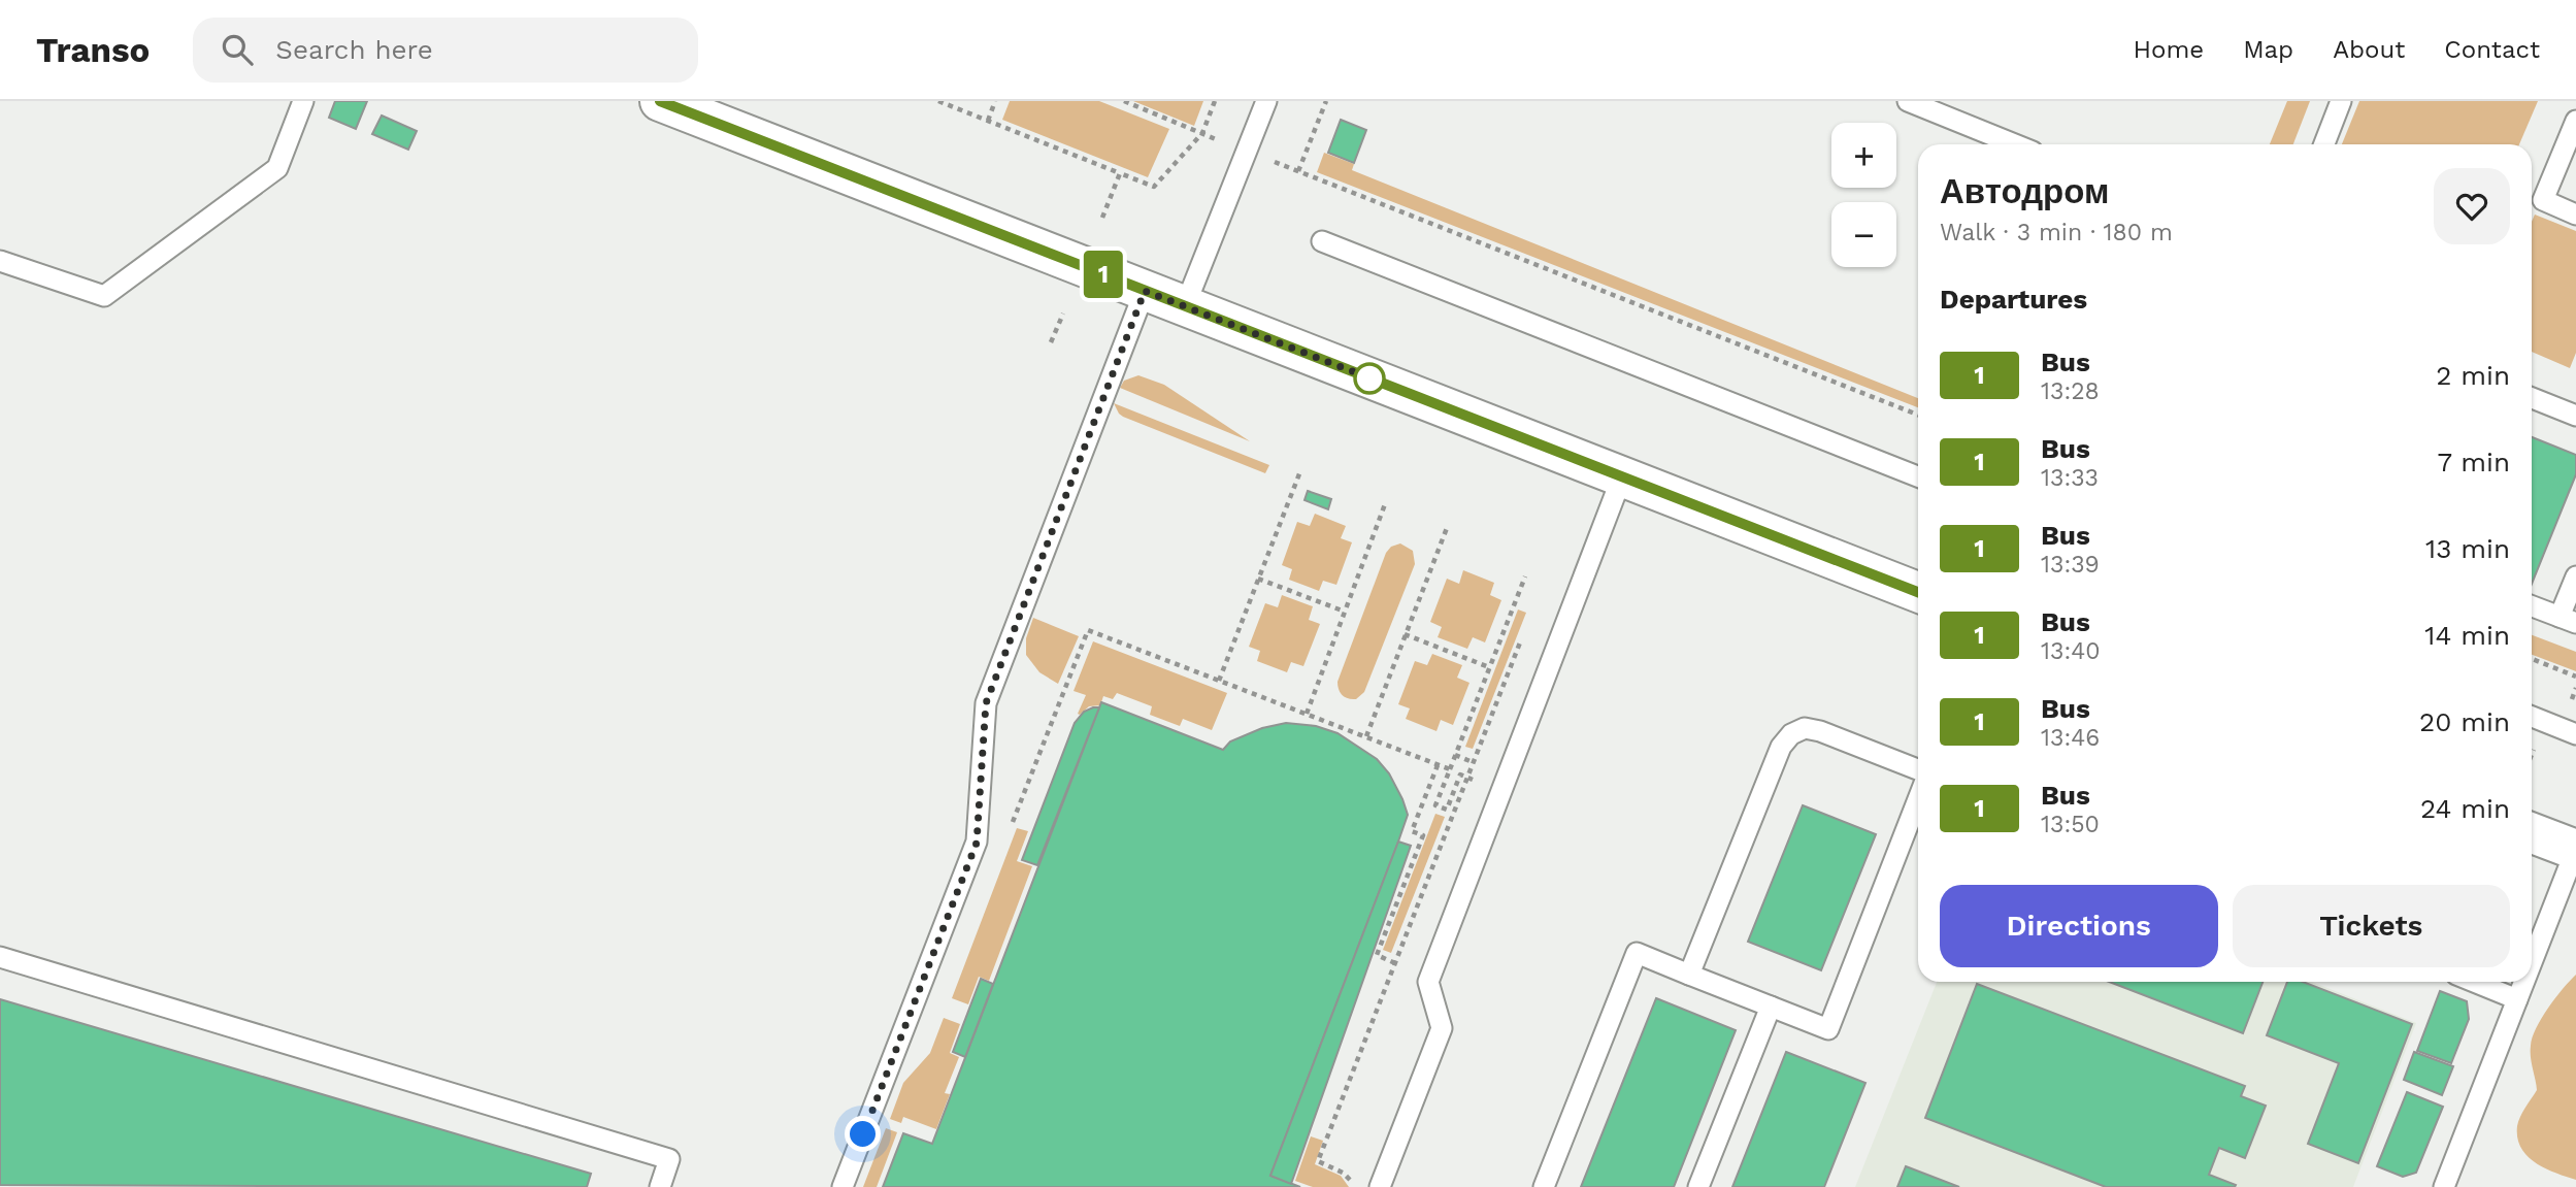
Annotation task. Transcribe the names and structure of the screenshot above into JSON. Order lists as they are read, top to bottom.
{
  "lines": ["bus line 1"],
  "page": {
    "header": "Transo",
    "search": "Search here",
    "nav": [
      "Home",
      "Map",
      "About",
      "Contact"
    ],
    "on_map": "1",
    "map_buttons": ["+", "−"],
    "heading": [
      ["Автодром", "Walk · 3 min · 180 m"],
      "Departures"
    ],
    "list": [
      {
        "mark": "1",
        "name": "Bus",
        "note": "13:28",
        "value": "2 min"
      },
      {
        "mark": "1",
        "name": "Bus",
        "note": "13:33",
        "value": "7 min"
      },
      {
        "mark": "1",
        "name": "Bus",
        "note": "13:39",
        "value": "13 min"
      },
      {
        "mark": "1",
        "name": "Bus",
        "note": "13:40",
        "value": "14 min"
      },
      {
        "mark": "1",
        "name": "Bus",
        "note": "13:46",
        "value": "20 min"
      },
      {
        "mark": "1",
        "name": "Bus",
        "note": "13:50",
        "value": "24 min"
      }
    ],
    "buttons": ["Directions", "Tickets"]
  }
}
